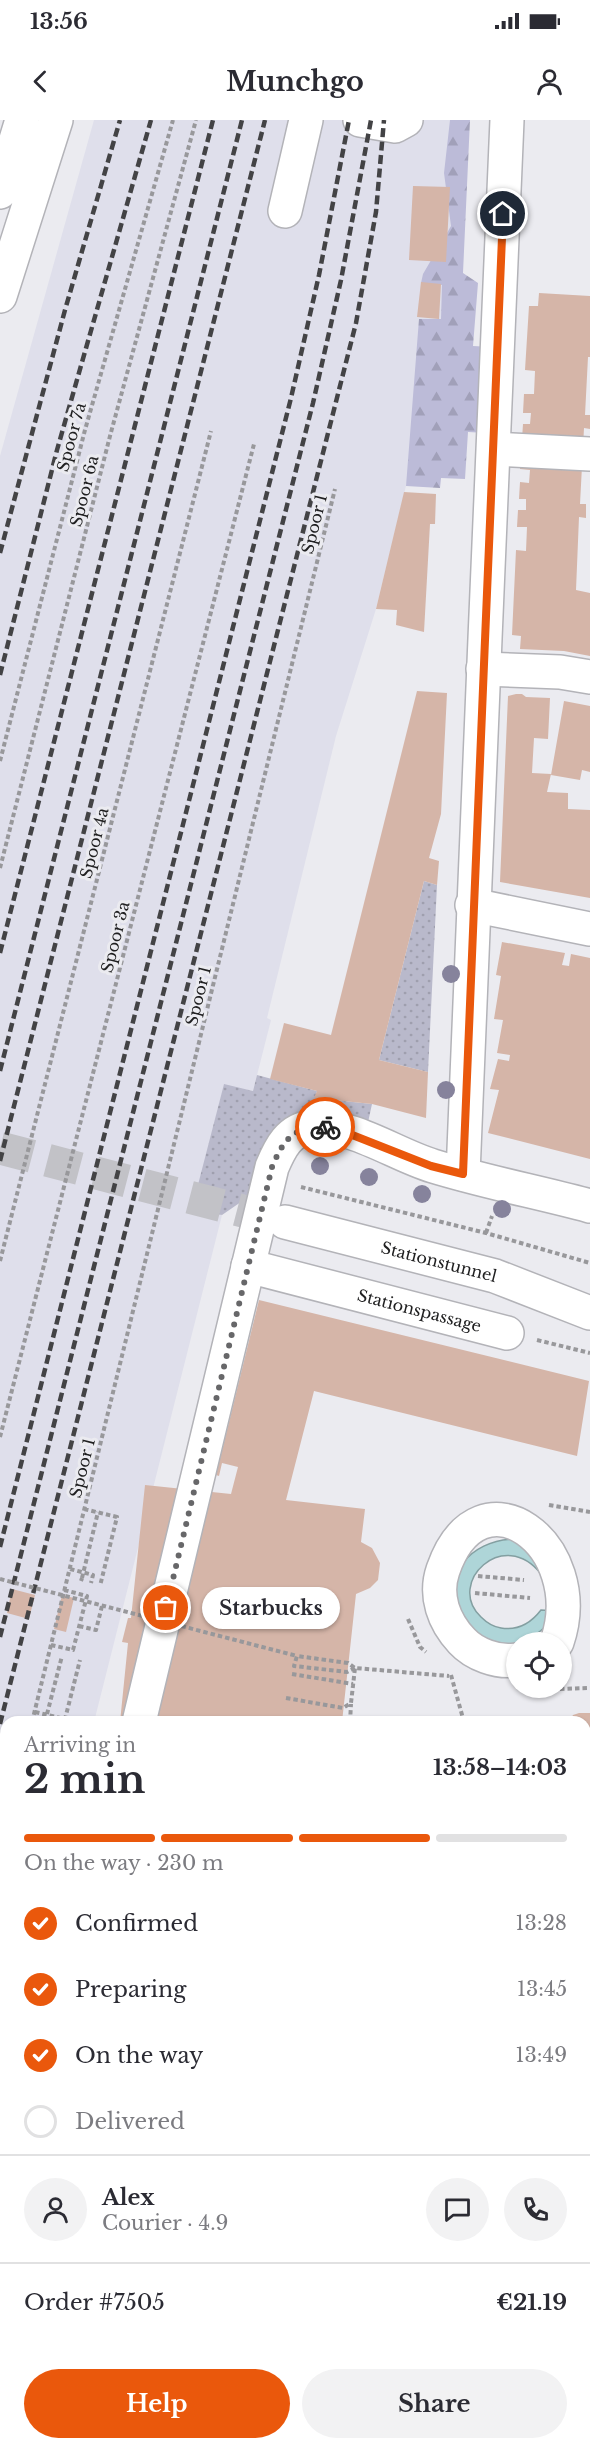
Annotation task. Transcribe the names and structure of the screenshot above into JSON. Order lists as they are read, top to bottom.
{
  "streets": {
    "street": ["Stationstunnel", "Stationspassage"],
    "path": [
      "Spoor 7a",
      "Spoor 6a",
      "Spoor 1",
      "Spoor 4a",
      "Spoor 3a"
    ]
  },
  "places": ["Starbucks"],
  "page": {
    "status": "13:56",
    "header": "Munchgo",
    "bubble": "Starbucks",
    "heading": ["2 min", "Arriving in", "13:58–14:03"],
    "panel": [
      "Alex",
      "Courier · 4.9",
      "Order #7505",
      "€21.19"
    ],
    "bar": "On the way · 230 m",
    "list": [
      ["Confirmed", "13:28"],
      ["Preparing", "13:45"],
      ["On the way", "13:49"],
      "Delivered"
    ],
    "buttons": ["Help", "Share"]
  }
}
